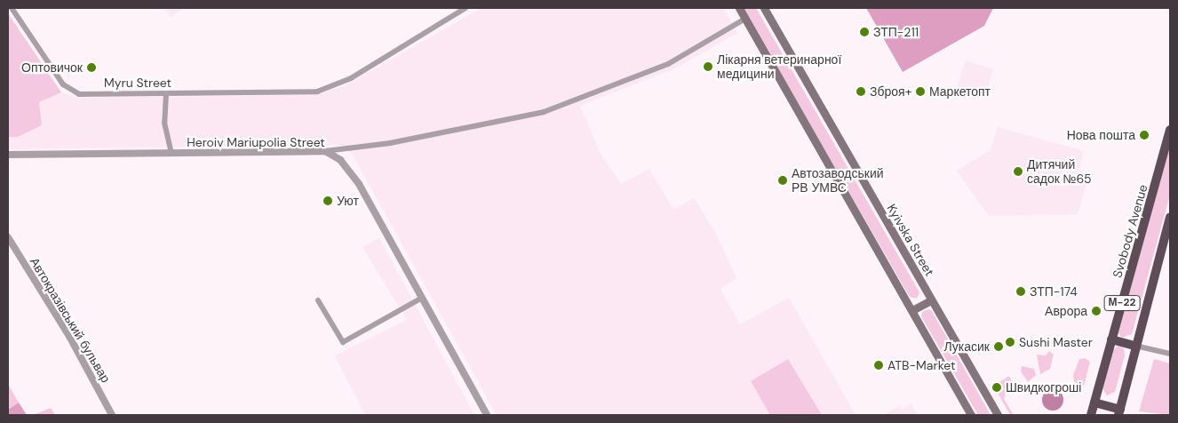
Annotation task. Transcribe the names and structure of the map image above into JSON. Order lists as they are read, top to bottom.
{
  "streets": {
    "highway": ["Svobody Avenue", "М-22"],
    "main road": ["Kyivska Street"],
    "street": ["Myru Street", "Heroiv Mariupolia Street", "Автокразівський бульвар"]
  },
  "places": [
    "ЗТП-211",
    "Лікарня ветеринарної медицини",
    "Оптовичок",
    "Зброя+",
    "Маркетопт",
    "Нова пошта",
    "Дитячий садок №65",
    "Автозаводський РВ УМВС",
    "Уют",
    "ЗТП-174",
    "Аврора",
    "Sushi Master",
    "Лукасик",
    "ATB-Market",
    "Швидкогроші"
  ]
}
